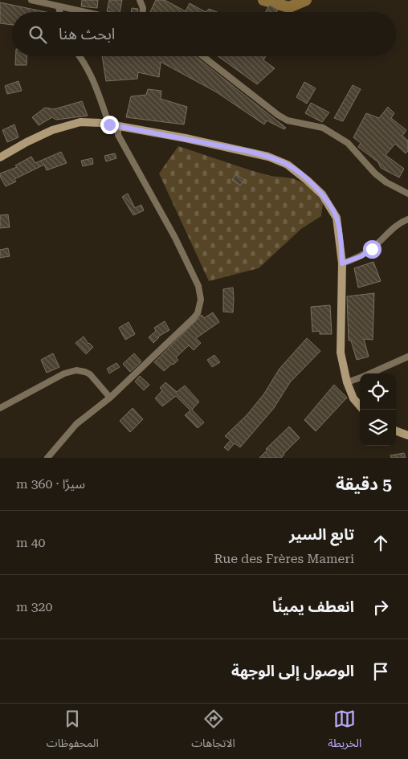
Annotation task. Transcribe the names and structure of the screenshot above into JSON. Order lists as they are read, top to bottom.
{
  "page": {
    "search": "ابحث هنا",
    "heading": ["5 دقيقة", "سيرًا · 360 m"],
    "list": [
      ["تابع السير", "Rue des Frères Mameri", "40 m"],
      ["انعطف يمينًا", "320 m"],
      "الوصول إلى الوجهة"
    ],
    "nav": ["الخريطة", "الاتجاهات", "المحفوظات"]
  }
}
